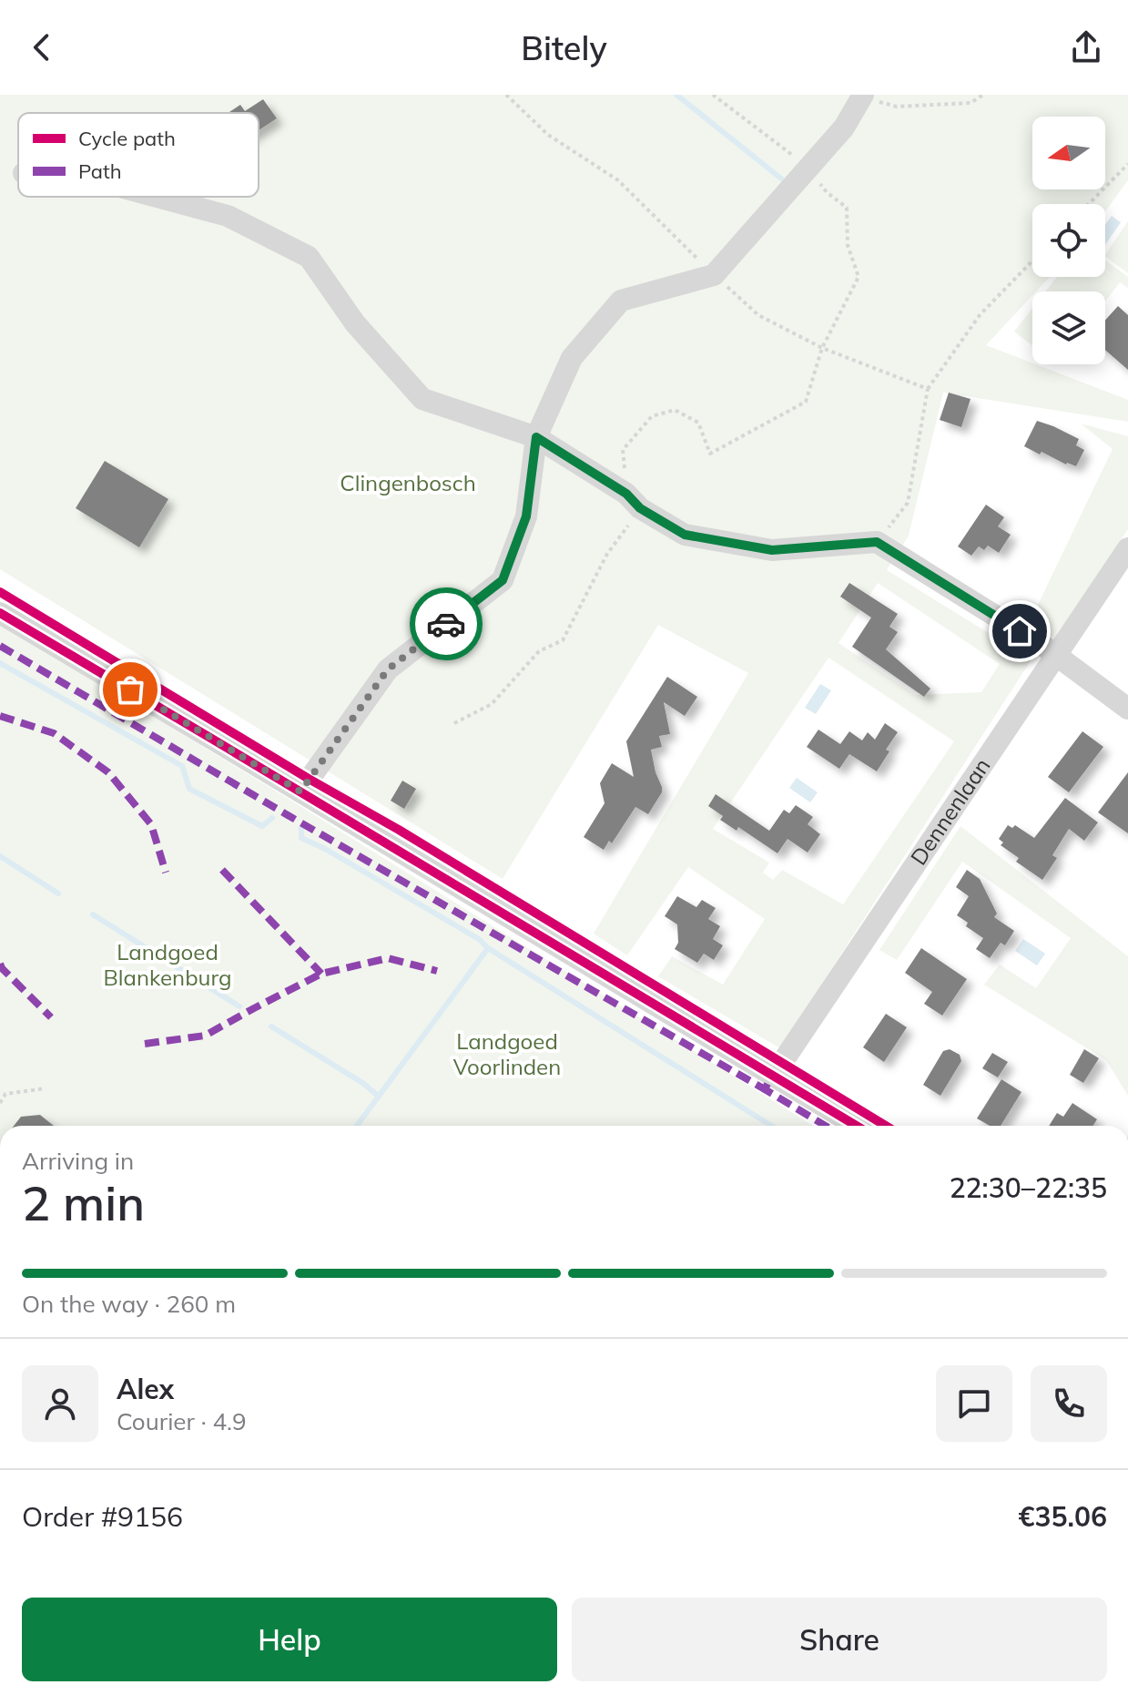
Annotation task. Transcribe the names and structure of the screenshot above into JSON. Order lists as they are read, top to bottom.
{
  "streets": {
    "street": ["Dennenlaan"]
  },
  "parks": ["Clingenbosch", "Landgoed Blankenburg", "Landgoed Voorlinden"],
  "legend": ["Cycle path", "Path"],
  "north": "left",
  "page": {
    "header": "Bitely",
    "heading": ["2 min", "Arriving in", "22:30–22:35"],
    "panel": [
      "Alex",
      "Courier · 4.9",
      "Order #9156",
      "€35.06"
    ],
    "bar": "On the way · 260 m",
    "buttons": ["Help", "Share"]
  }
}
